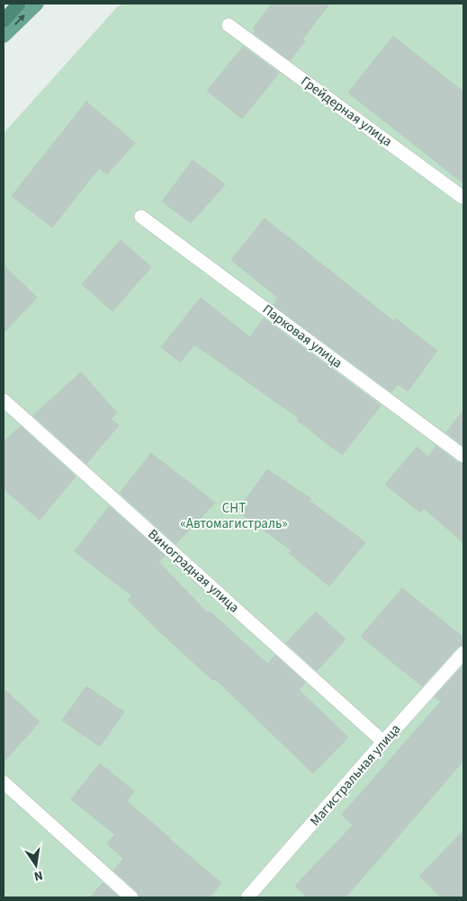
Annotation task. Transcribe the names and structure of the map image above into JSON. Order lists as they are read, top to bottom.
{
  "streets": {
    "street": [
      "Грейдерная улица",
      "Парковая улица",
      "Виноградная улица",
      "Магистральная улица"
    ]
  },
  "crossings": [
    ["Виноградная улица", "Магистральная улица"]
  ],
  "parks": ["СНТ «Автомагистраль»"],
  "north": "bottom"
}
